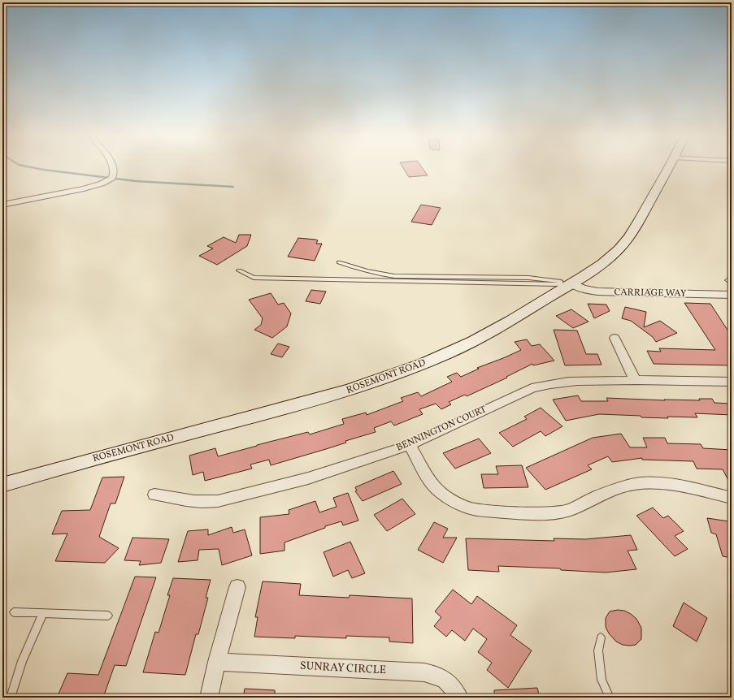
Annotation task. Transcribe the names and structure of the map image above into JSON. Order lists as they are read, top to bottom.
{
  "streets": {
    "main road": ["ROSEMONT ROAD"],
    "street": ["CARRIAGE WAY", "BENNINGTON COURT", "SUNRAY CIRCLE"]
  },
  "crossings": [
    ["CARRIAGE WAY", "ROSEMONT ROAD"]
  ]
}
